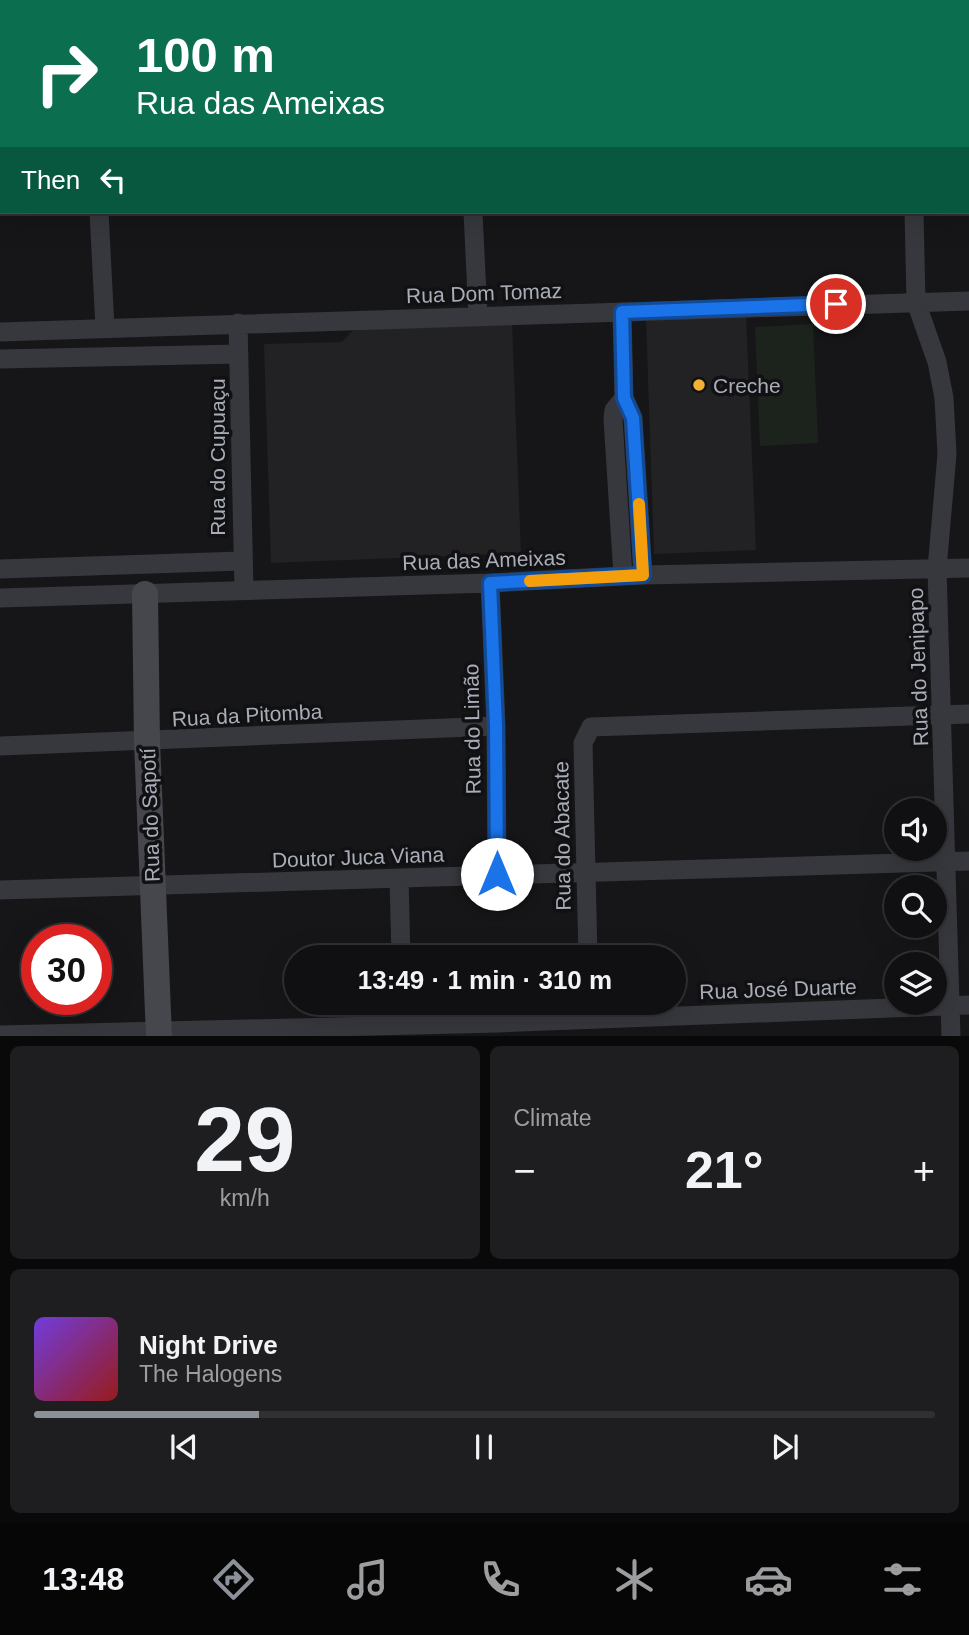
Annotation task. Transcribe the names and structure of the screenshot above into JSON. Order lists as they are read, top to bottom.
{
  "streets": {
    "street": [
      "Rua Dom Tomaz",
      "Rua do Cupuaçu",
      "Rua das Ameixas",
      "Rua do Jenipapo",
      "Rua da Pitomba",
      "Rua do Limão",
      "Rua do Sapotí",
      "Rua do Abacate",
      "Doutor Juca Viana",
      "Rua José Duarte"
    ]
  },
  "crossings": [
    ["Rua Dom Tomaz", "Rua do Cupuaçu"],
    ["Rua Dom Tomaz", "Rua do Jenipapo"],
    ["Rua do Cupuaçu", "Rua das Ameixas"],
    ["Rua das Ameixas", "Rua do Jenipapo"],
    ["Rua das Ameixas", "Rua do Limão"],
    ["Rua das Ameixas", "Rua do Sapotí"],
    ["Rua do Jenipapo", "Rua do Abacate"],
    ["Rua do Jenipapo", "Doutor Juca Viana"],
    ["Rua do Jenipapo", "Rua José Duarte"],
    ["Rua da Pitomba", "Rua do Limão"],
    ["Rua da Pitomba", "Rua do Sapotí"],
    ["Rua do Limão", "Doutor Juca Viana"],
    ["Rua do Sapotí", "Doutor Juca Viana"],
    ["Rua do Sapotí", "Rua José Duarte"],
    ["Rua do Abacate", "Doutor Juca Viana"]
  ],
  "places": ["Creche"],
  "page": {
    "turn": ["100 m", "Rua das Ameixas"],
    "then": "Then",
    "limit": "30",
    "trip": "13:49 · 1 min · 310 m",
    "tile": [
      ["29", "km/h"],
      "Climate"
    ],
    "heat": ["−", "21°", "+"],
    "song": ["Night Drive", "The Halogens"],
    "tabs": "13:48"
  }
}
